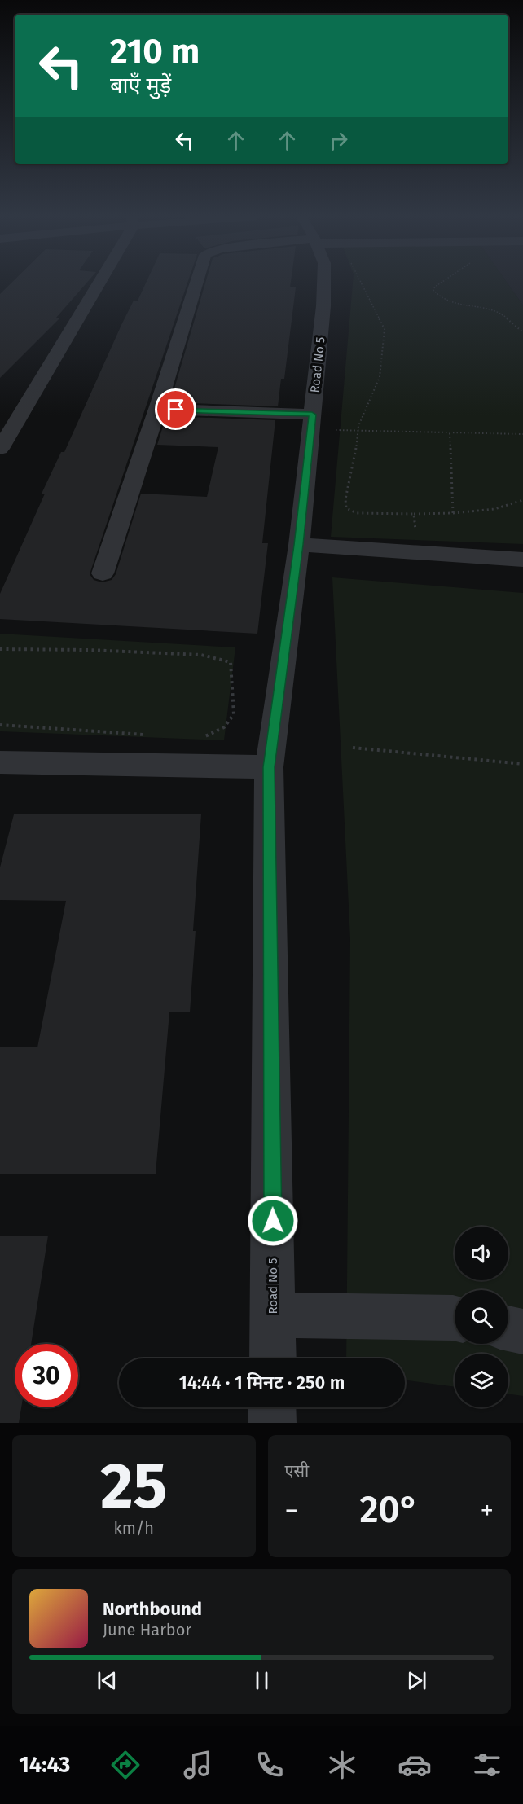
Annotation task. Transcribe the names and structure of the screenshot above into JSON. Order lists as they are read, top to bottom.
{
  "streets": {
    "street": ["Road No 5"]
  },
  "page": {
    "turn": ["210 m", "बाएँ मुड़ें"],
    "limit": "30",
    "trip": "14:44 · 1 मिनट · 250 m",
    "tile": [
      ["25", "km/h"],
      "एसी"
    ],
    "heat": ["−", "20°", "+"],
    "song": ["Northbound", "June Harbor"],
    "tabs": "14:43"
  }
}
